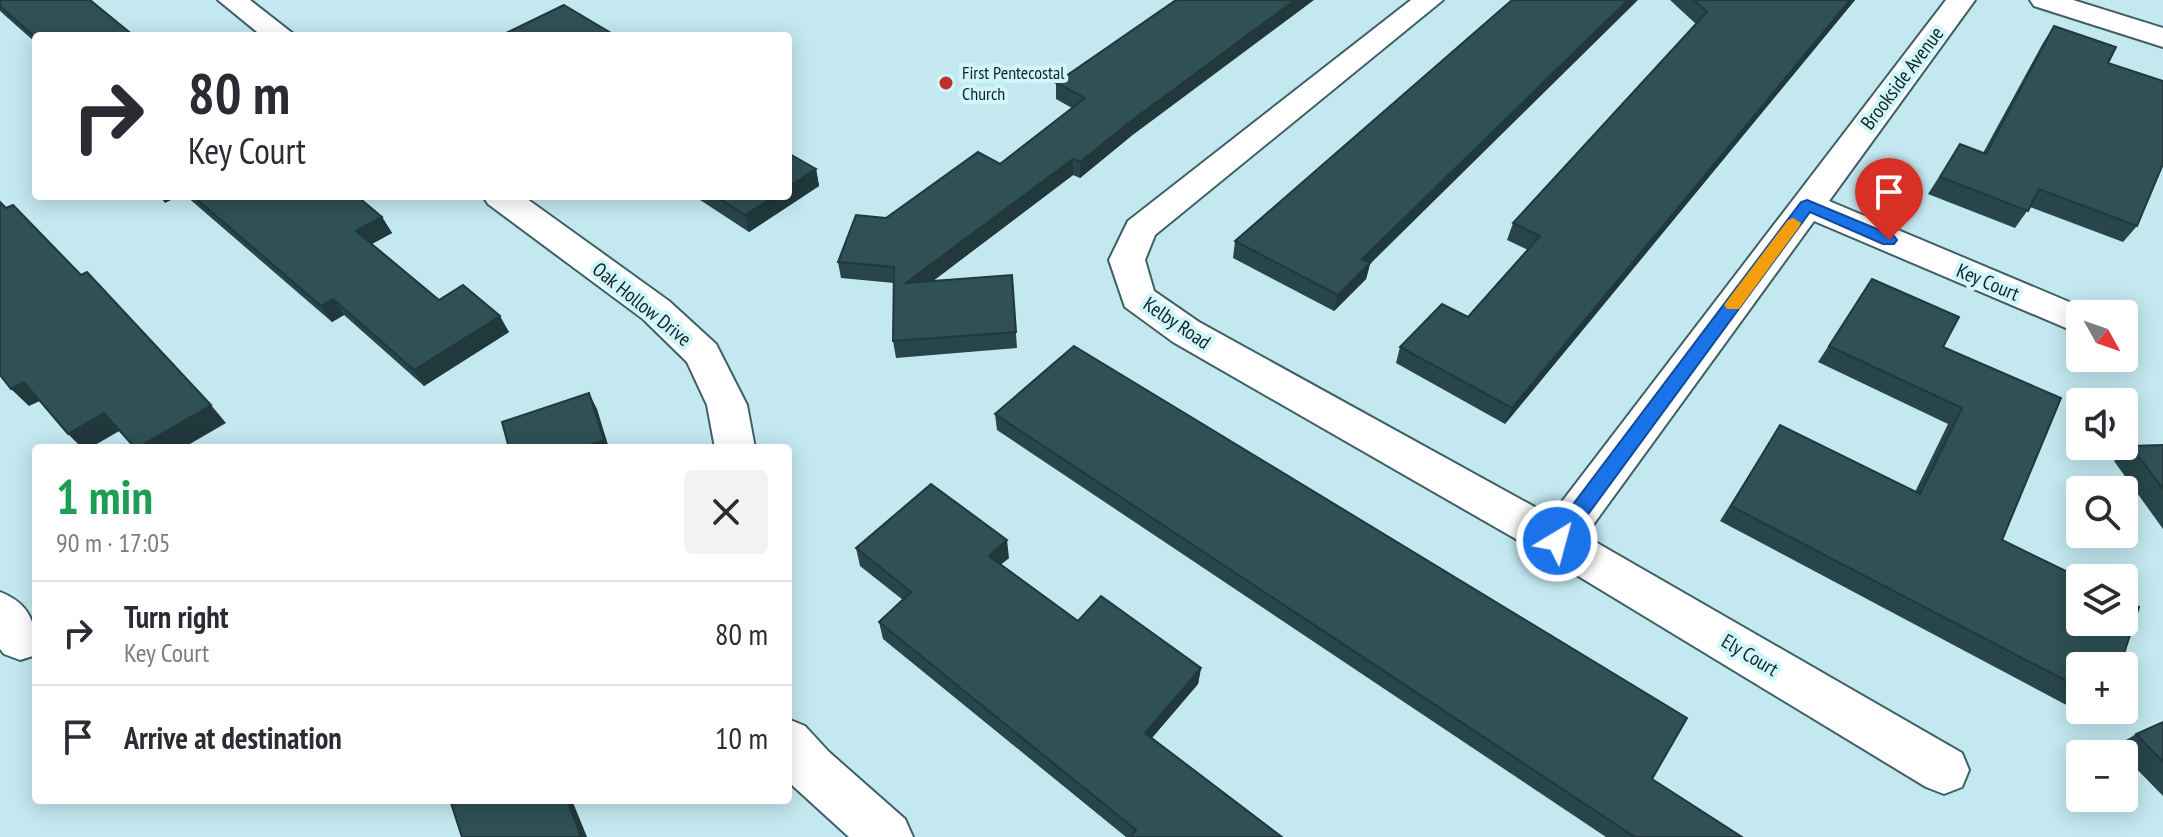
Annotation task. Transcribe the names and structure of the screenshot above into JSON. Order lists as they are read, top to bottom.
{
  "streets": {
    "street": [
      "Brookside Avenue",
      "Key Court",
      "Oak Hollow Drive",
      "Kelby Road",
      "Ely Court"
    ]
  },
  "crossings": [
    ["Brookside Avenue", "Key Court"],
    ["Brookside Avenue", "Kelby Road"],
    ["Brookside Avenue", "Ely Court"],
    ["Kelby Road", "Ely Court"]
  ],
  "places": ["First Pentecostal Church"],
  "north": "bottom right",
  "page": {
    "turn": ["80 m", "Key Court"],
    "map_buttons": ["+", "−"],
    "heading": ["1 min", "90 m · 17:05"],
    "list": [
      {
        "name": "Turn right",
        "note": "Key Court",
        "value": "80 m"
      },
      {
        "name": "Arrive at destination",
        "value": "10 m"
      }
    ]
  }
}
